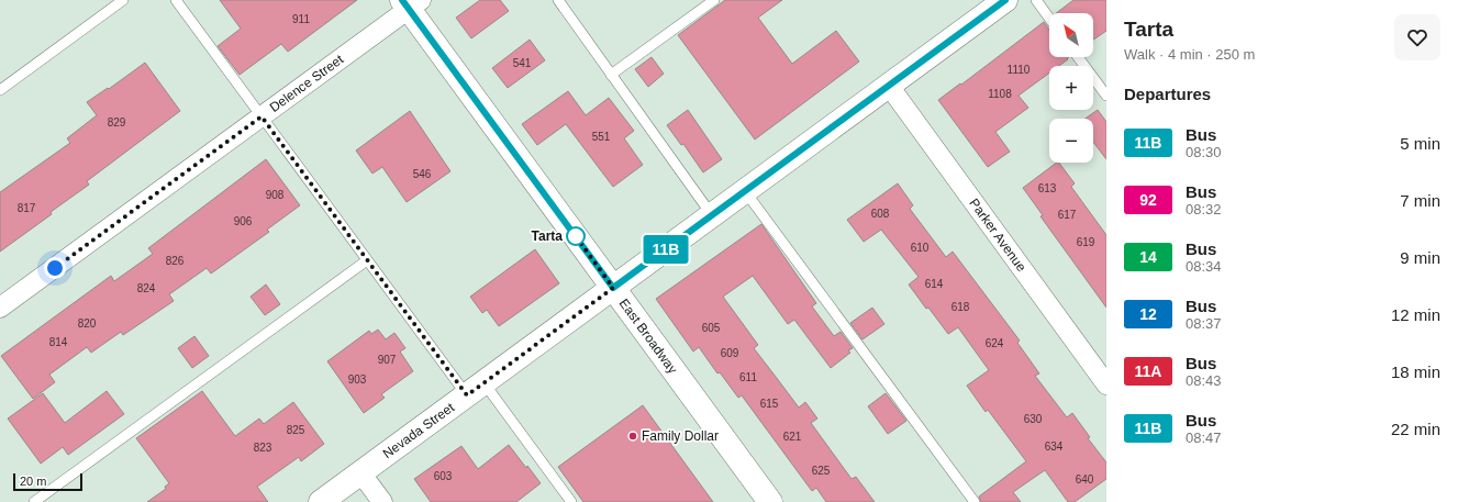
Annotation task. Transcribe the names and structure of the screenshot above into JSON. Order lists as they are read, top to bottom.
{
  "streets": {
    "street": [
      "Delence Street",
      "Parker Avenue",
      "East Broadway",
      "Nevada Street"
    ]
  },
  "crossings": [
    ["Delence Street", "East Broadway"],
    ["Parker Avenue", "Nevada Street"],
    ["East Broadway", "Nevada Street"]
  ],
  "places": ["Tarta", "Family Dollar"],
  "lines": ["bus line 11B"],
  "house_numbers": [
    "911",
    "541",
    "1110",
    "1108",
    "829",
    "551",
    "546",
    "613",
    "908",
    "817",
    "608",
    "617",
    "906",
    "619",
    "610",
    "826",
    "614",
    "824",
    "618",
    "820",
    "605",
    "814",
    "624",
    "609",
    "907",
    "611",
    "903",
    "615",
    "630",
    "825",
    "621",
    "634",
    "823",
    "625",
    "603",
    "640"
  ],
  "scale_bar": "20 m",
  "north": "top left",
  "page": {
    "on_map": "11B",
    "heading": [
      ["Tarta", "Walk · 4 min · 250 m"],
      "Departures"
    ],
    "map_buttons": ["+", "−"],
    "list": [
      {
        "mark": "11B",
        "name": "Bus",
        "note": "08:30",
        "value": "5 min"
      },
      {
        "mark": "92",
        "name": "Bus",
        "note": "08:32",
        "value": "7 min"
      },
      {
        "mark": "14",
        "name": "Bus",
        "note": "08:34",
        "value": "9 min"
      },
      {
        "mark": "12",
        "name": "Bus",
        "note": "08:37",
        "value": "12 min"
      },
      {
        "mark": "11A",
        "name": "Bus",
        "note": "08:43",
        "value": "18 min"
      },
      {
        "mark": "11B",
        "name": "Bus",
        "note": "08:47",
        "value": "22 min"
      }
    ],
    "scale": "20 m"
  }
}
